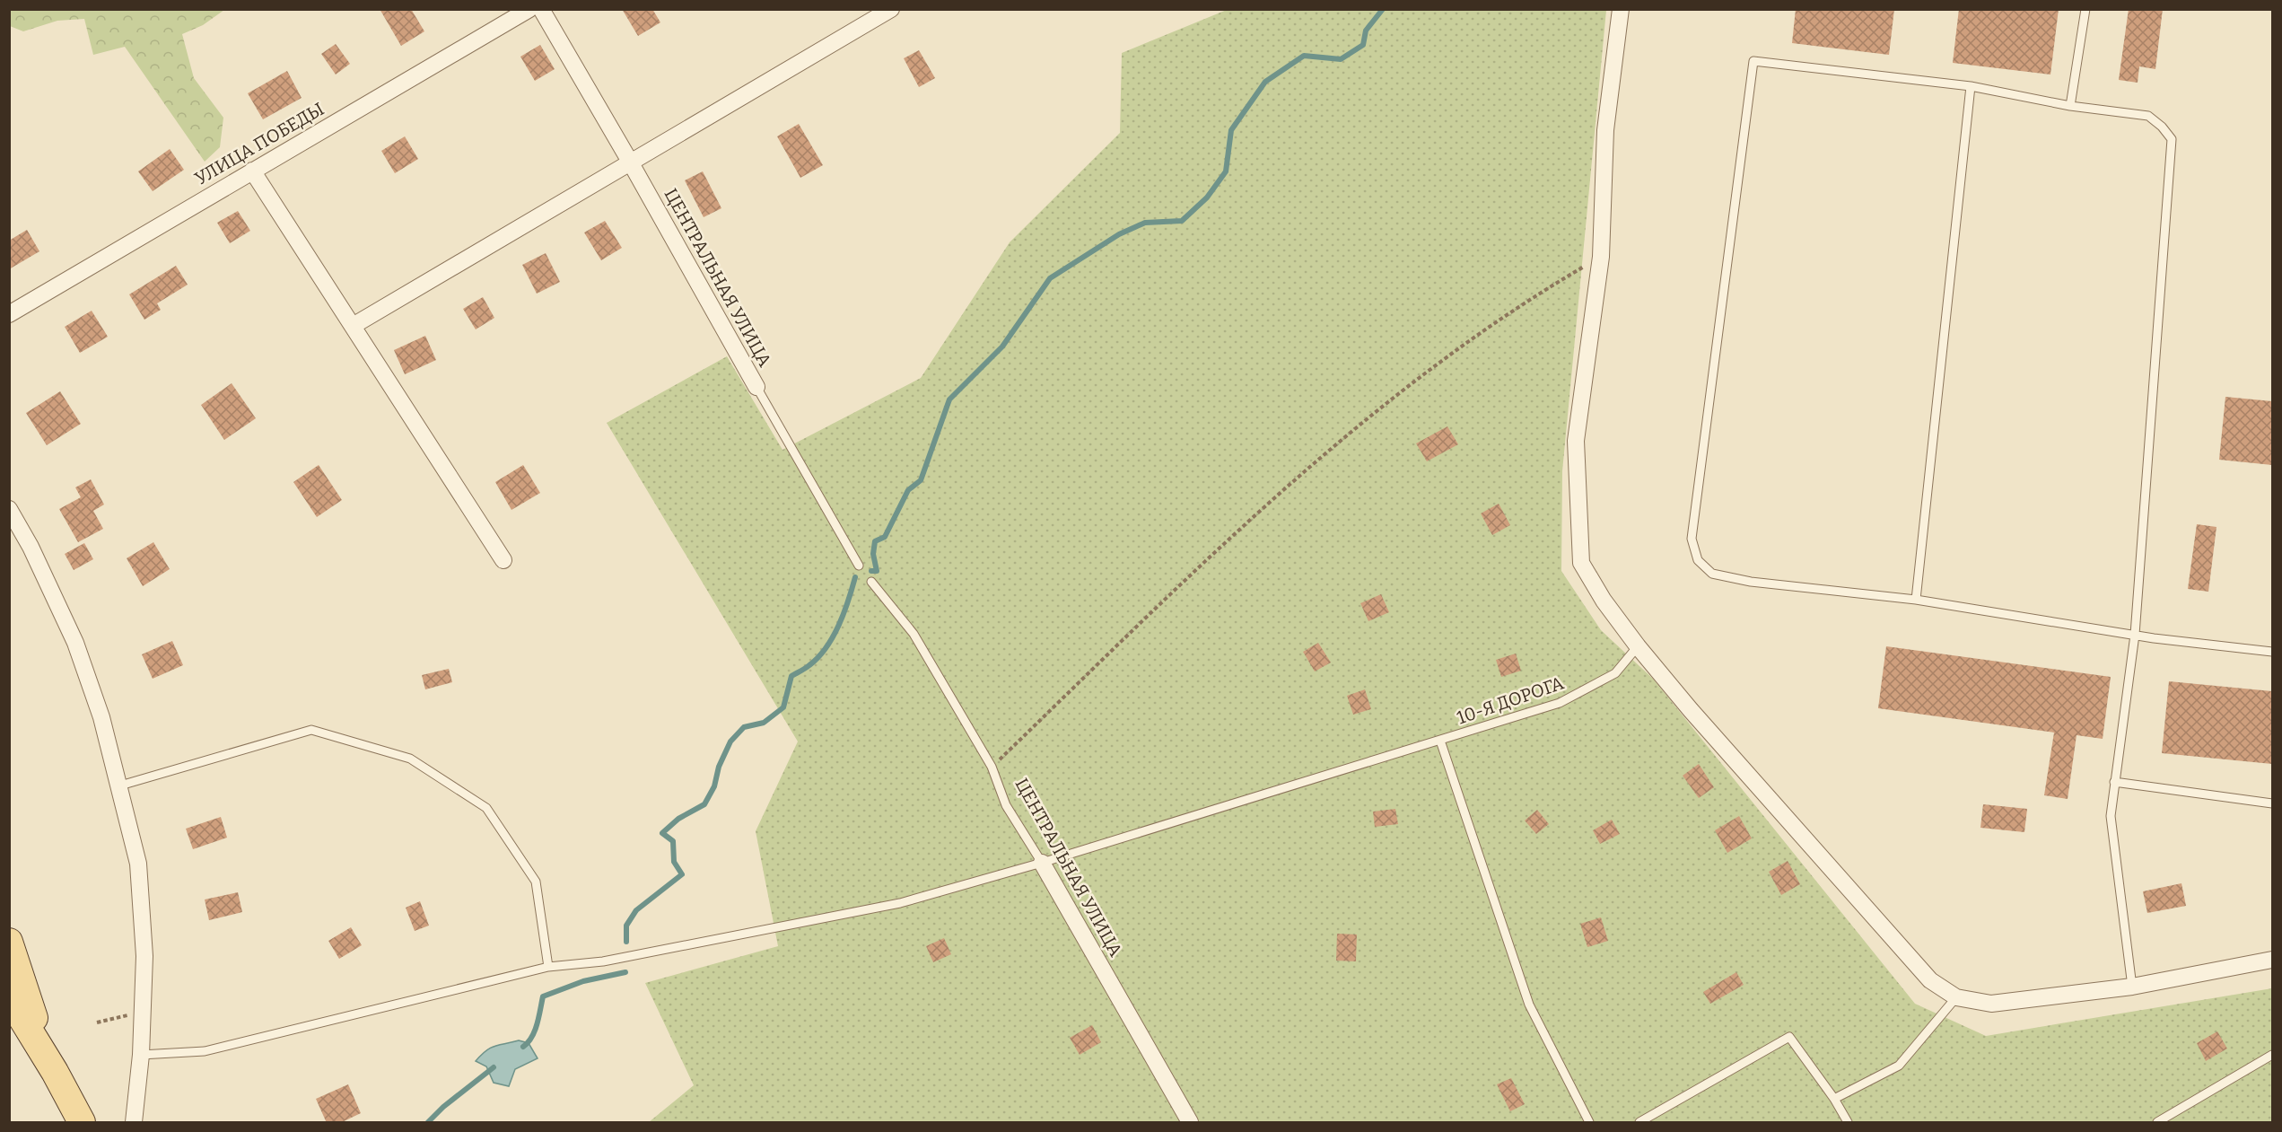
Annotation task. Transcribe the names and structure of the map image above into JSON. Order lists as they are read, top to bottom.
{
  "streets": {
    "street": ["УЛИЦА ПОБЕДЫ", "ЦЕНТРАЛЬНАЯ УЛИЦА"],
    "lane": ["10-Я ДОРОГА"]
  },
  "crossings": [
    ["ЦЕНТРАЛЬНАЯ УЛИЦА", "10-Я ДОРОГА"]
  ]
}
